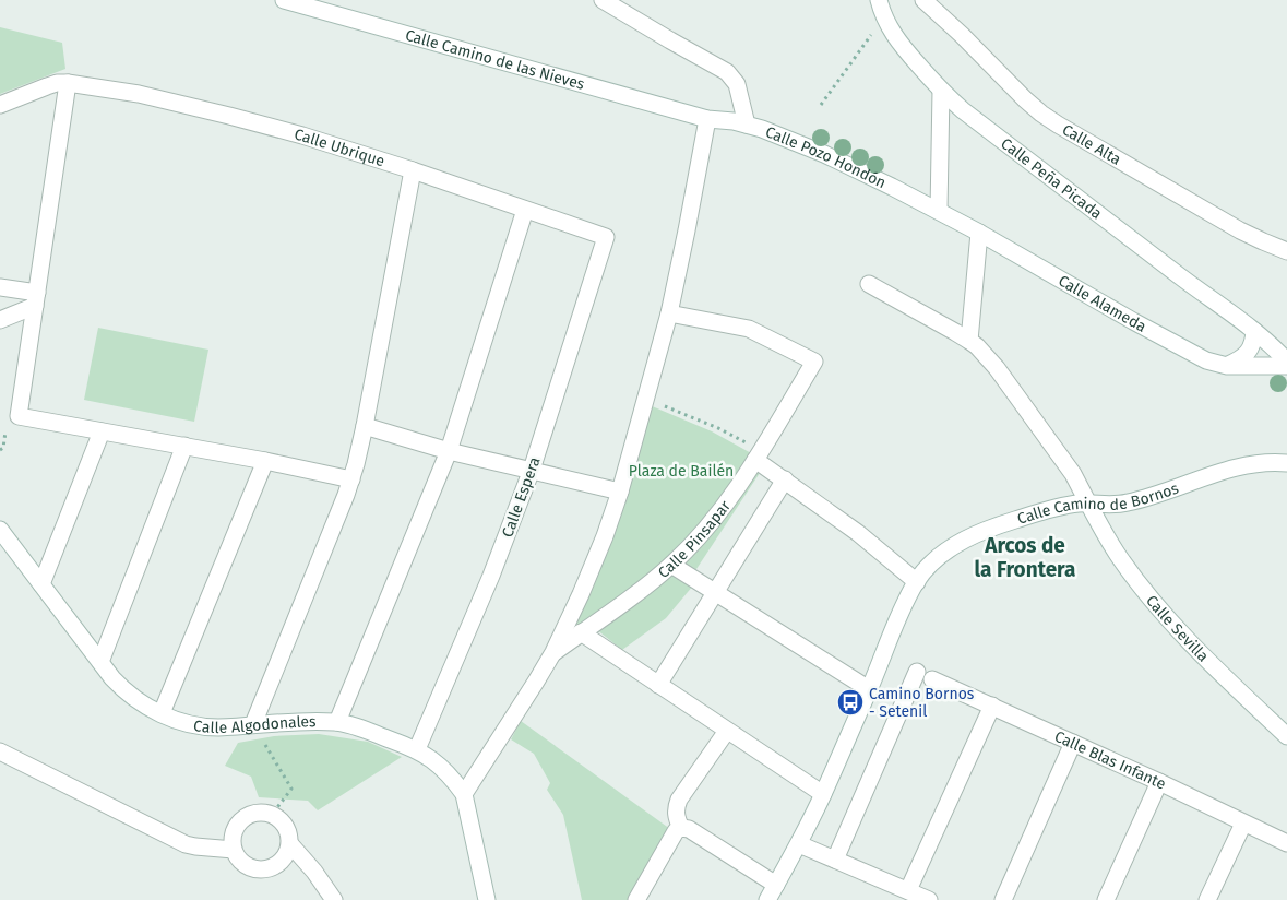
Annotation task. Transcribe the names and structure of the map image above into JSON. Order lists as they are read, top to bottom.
{
  "streets": {
    "street": [
      "Calle Camino de las Nieves",
      "Calle Alta",
      "Calle Ubrique",
      "Calle Pozo Hondón",
      "Calle Peña Picada",
      "Calle Alameda",
      "Calle Espera",
      "Calle Camino de Bornos",
      "Calle Pinsapar",
      "Calle Sevilla",
      "Calle Algodonales",
      "Calle Blas Infante"
    ]
  },
  "crossings": [
    ["Calle Camino de las Nieves", "Calle Pozo Hondón"],
    ["Calle Ubrique", "Calle Espera"],
    ["Calle Pozo Hondón", "Calle Alameda"],
    ["Calle Espera", "Calle Algodonales"],
    ["Calle Camino de Bornos", "Calle Sevilla"]
  ],
  "districts": ["Arcos de la Frontera"],
  "parks": ["Plaza de Bailén"],
  "places": {
    "bus stop": ["Camino Bornos - Setenil"]
  }
}
